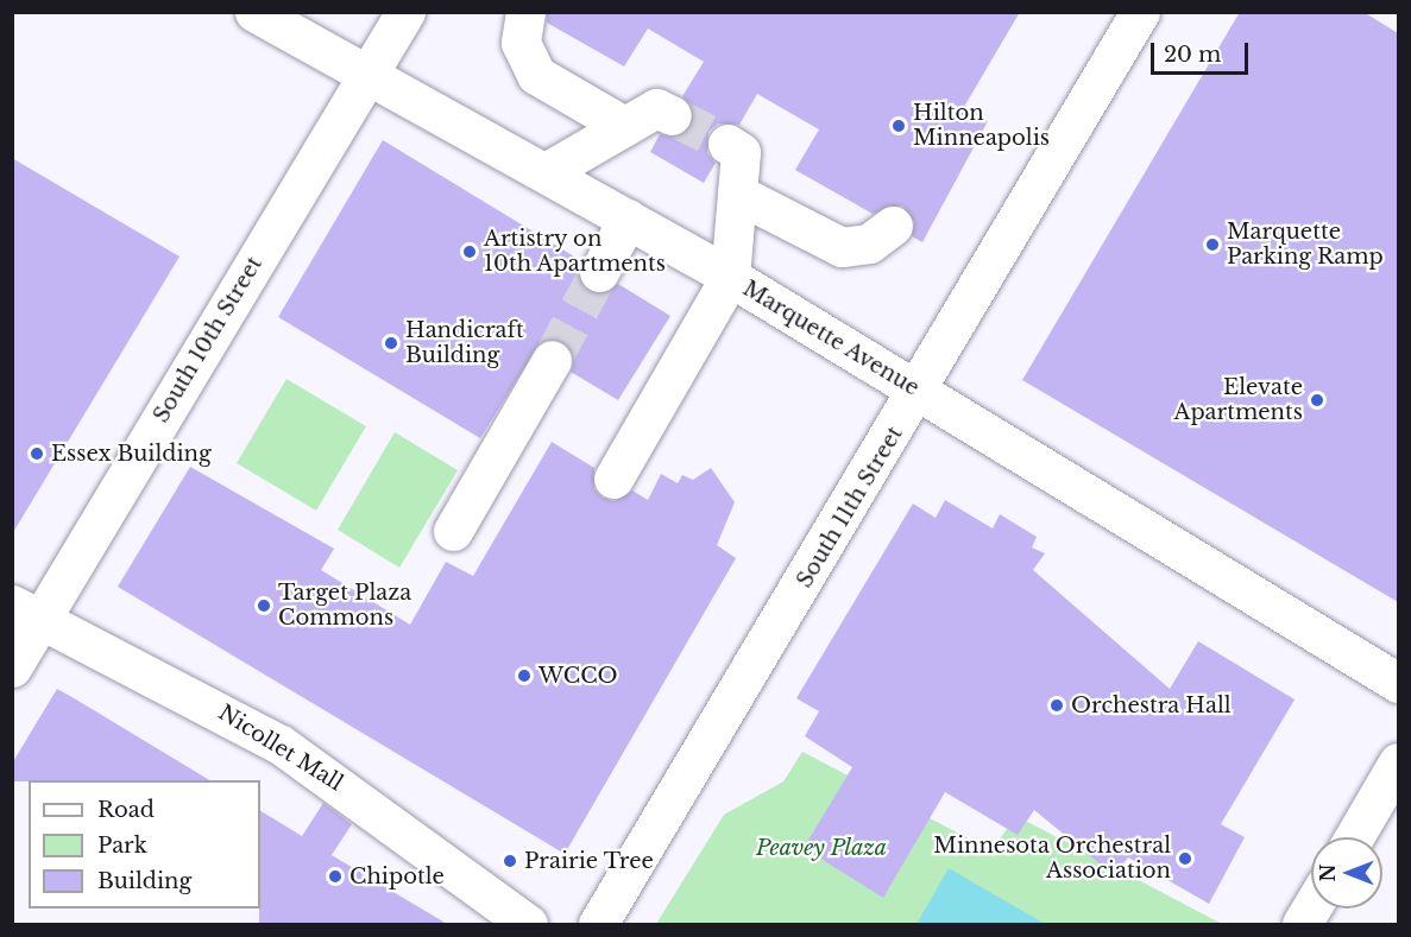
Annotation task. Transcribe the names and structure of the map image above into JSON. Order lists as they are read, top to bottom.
{
  "streets": {
    "street": [
      "Marquette Avenue",
      "South 10th Street",
      "South 11th Street",
      "Nicollet Mall"
    ]
  },
  "crossings": [
    ["Marquette Avenue", "South 10th Street"],
    ["Marquette Avenue", "South 11th Street"],
    ["South 10th Street", "Nicollet Mall"]
  ],
  "parks": ["Peavey Plaza"],
  "places": [
    "Hilton Minneapolis",
    "Marquette Parking Ramp",
    "Artistry on 10th Apartments",
    "Handicraft Building",
    "Elevate Apartments",
    "Essex Building",
    "Target Plaza Commons",
    "WCCO",
    "Orchestra Hall",
    "Minnesota Orchestral Association",
    "Prairie Tree",
    "Chipotle"
  ],
  "legend": ["Road", "Park", "Building"],
  "scale_bar": "20 m",
  "north": "left"
}
